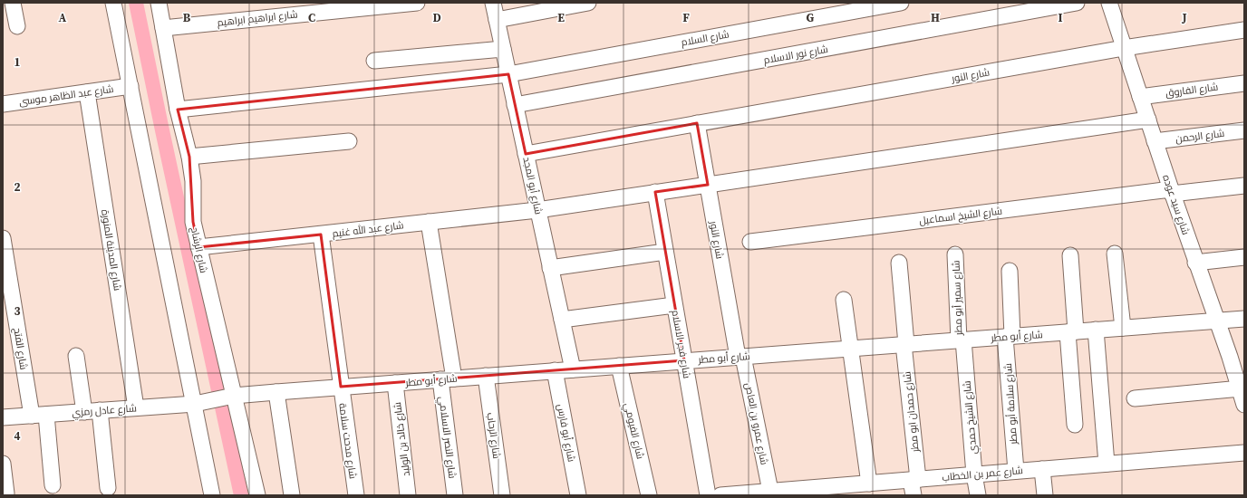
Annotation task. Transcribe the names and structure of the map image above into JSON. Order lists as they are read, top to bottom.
{
  "streets": {
    "street": [
      "شارع ابراهيم ابراهيم",
      "شارع السلام",
      "شارع نور الاسلام",
      "شارع النور",
      "شارع الفاروق",
      "شارع عبد الظاهر موسى",
      "شارع الرحمن",
      "شارع أبو المجد",
      "شارع سيد عوده",
      "شارع الشيخ اسماعيل",
      "شارع عبد الله غنيم",
      "شارع المدينة المنورة",
      "شارع الرشاح",
      "شارع سمير أبو مطر",
      "شارع أبو مطر",
      "شارع فجر الاسلام",
      "شارع الفتح",
      "شارع سلامة أبو مطر",
      "شارع عادل رمزي",
      "شارع حمدان ابو مطر",
      "شارع الشيخ حمدي",
      "شارع عمرو بن العاص",
      "شارع الفيومي",
      "شارع أبو فارس",
      "شارع الرحاب",
      "شارع النصر الاسلامي",
      "شارع خالد بن الوليد",
      "شارع مدحت سلامة",
      "شارع عمر بن الخطاب"
    ]
  },
  "crossings": [
    ["شارع ابراهيم ابراهيم", "شارع الرشاح"],
    ["شارع السلام", "شارع أبو المجد"],
    ["شارع السلام", "شارع الرشاح"],
    ["شارع نور الاسلام", "شارع أبو المجد"],
    ["شارع النور", "شارع أبو المجد"],
    ["شارع النور", "شارع سيد عوده"],
    ["شارع النور", "شارع عبد الله غنيم"],
    ["شارع النور", "شارع أبو مطر"],
    ["شارع النور", "شارع عمرو بن العاص"],
    ["شارع الفاروق", "شارع سيد عوده"],
    ["شارع عبد الظاهر موسى", "شارع المدينة المنورة"],
    ["شارع الرحمن", "شارع سيد عوده"],
    ["شارع أبو المجد", "شارع عبد الله غنيم"],
    ["شارع أبو المجد", "شارع أبو مطر"],
    ["شارع سيد عوده", "شارع الشيخ اسماعيل"],
    ["شارع سيد عوده", "شارع عبد الله غنيم"],
    ["شارع سيد عوده", "شارع أبو مطر"],
    ["شارع عبد الله غنيم", "شارع الرشاح"],
    ["شارع عبد الله غنيم", "شارع فجر الاسلام"],
    ["شارع عبد الله غنيم", "شارع النصر الاسلامي"],
    ["شارع عبد الله غنيم", "شارع مدحت سلامة"],
    ["شارع المدينة المنورة", "شارع عادل رمزي"],
    ["شارع الرشاح", "شارع أبو مطر"],
    ["شارع سمير أبو مطر", "شارع أبو مطر"],
    ["شارع سمير أبو مطر", "شارع الشيخ حمدي"],
    ["شارع أبو مطر", "شارع فجر الاسلام"],
    ["شارع أبو مطر", "شارع سلامة أبو مطر"],
    ["شارع أبو مطر", "شارع عادل رمزي"],
    ["شارع أبو مطر", "شارع حمدان ابو مطر"],
    ["شارع أبو مطر", "شارع الشيخ حمدي"],
    ["شارع أبو مطر", "شارع عمرو بن العاص"],
    ["شارع أبو مطر", "شارع الفيومي"],
    ["شارع أبو مطر", "شارع أبو فارس"],
    ["شارع أبو مطر", "شارع الرحاب"],
    ["شارع أبو مطر", "شارع النصر الاسلامي"],
    ["شارع أبو مطر", "شارع خالد بن الوليد"],
    ["شارع أبو مطر", "شارع مدحت سلامة"],
    ["شارع الفتح", "شارع عادل رمزي"],
    ["شارع سلامة أبو مطر", "شارع عمر بن الخطاب"],
    ["شارع حمدان ابو مطر", "شارع عمر بن الخطاب"],
    ["شارع الشيخ حمدي", "شارع عمر بن الخطاب"],
    ["شارع عمرو بن العاص", "شارع عمر بن الخطاب"]
  ],
  "grid": {
    "columns": [
      "A",
      "B",
      "C",
      "D",
      "E",
      "F",
      "G",
      "H",
      "I",
      "J"
    ],
    "rows": [
      "1",
      "2",
      "3",
      "4"
    ]
  }
}
